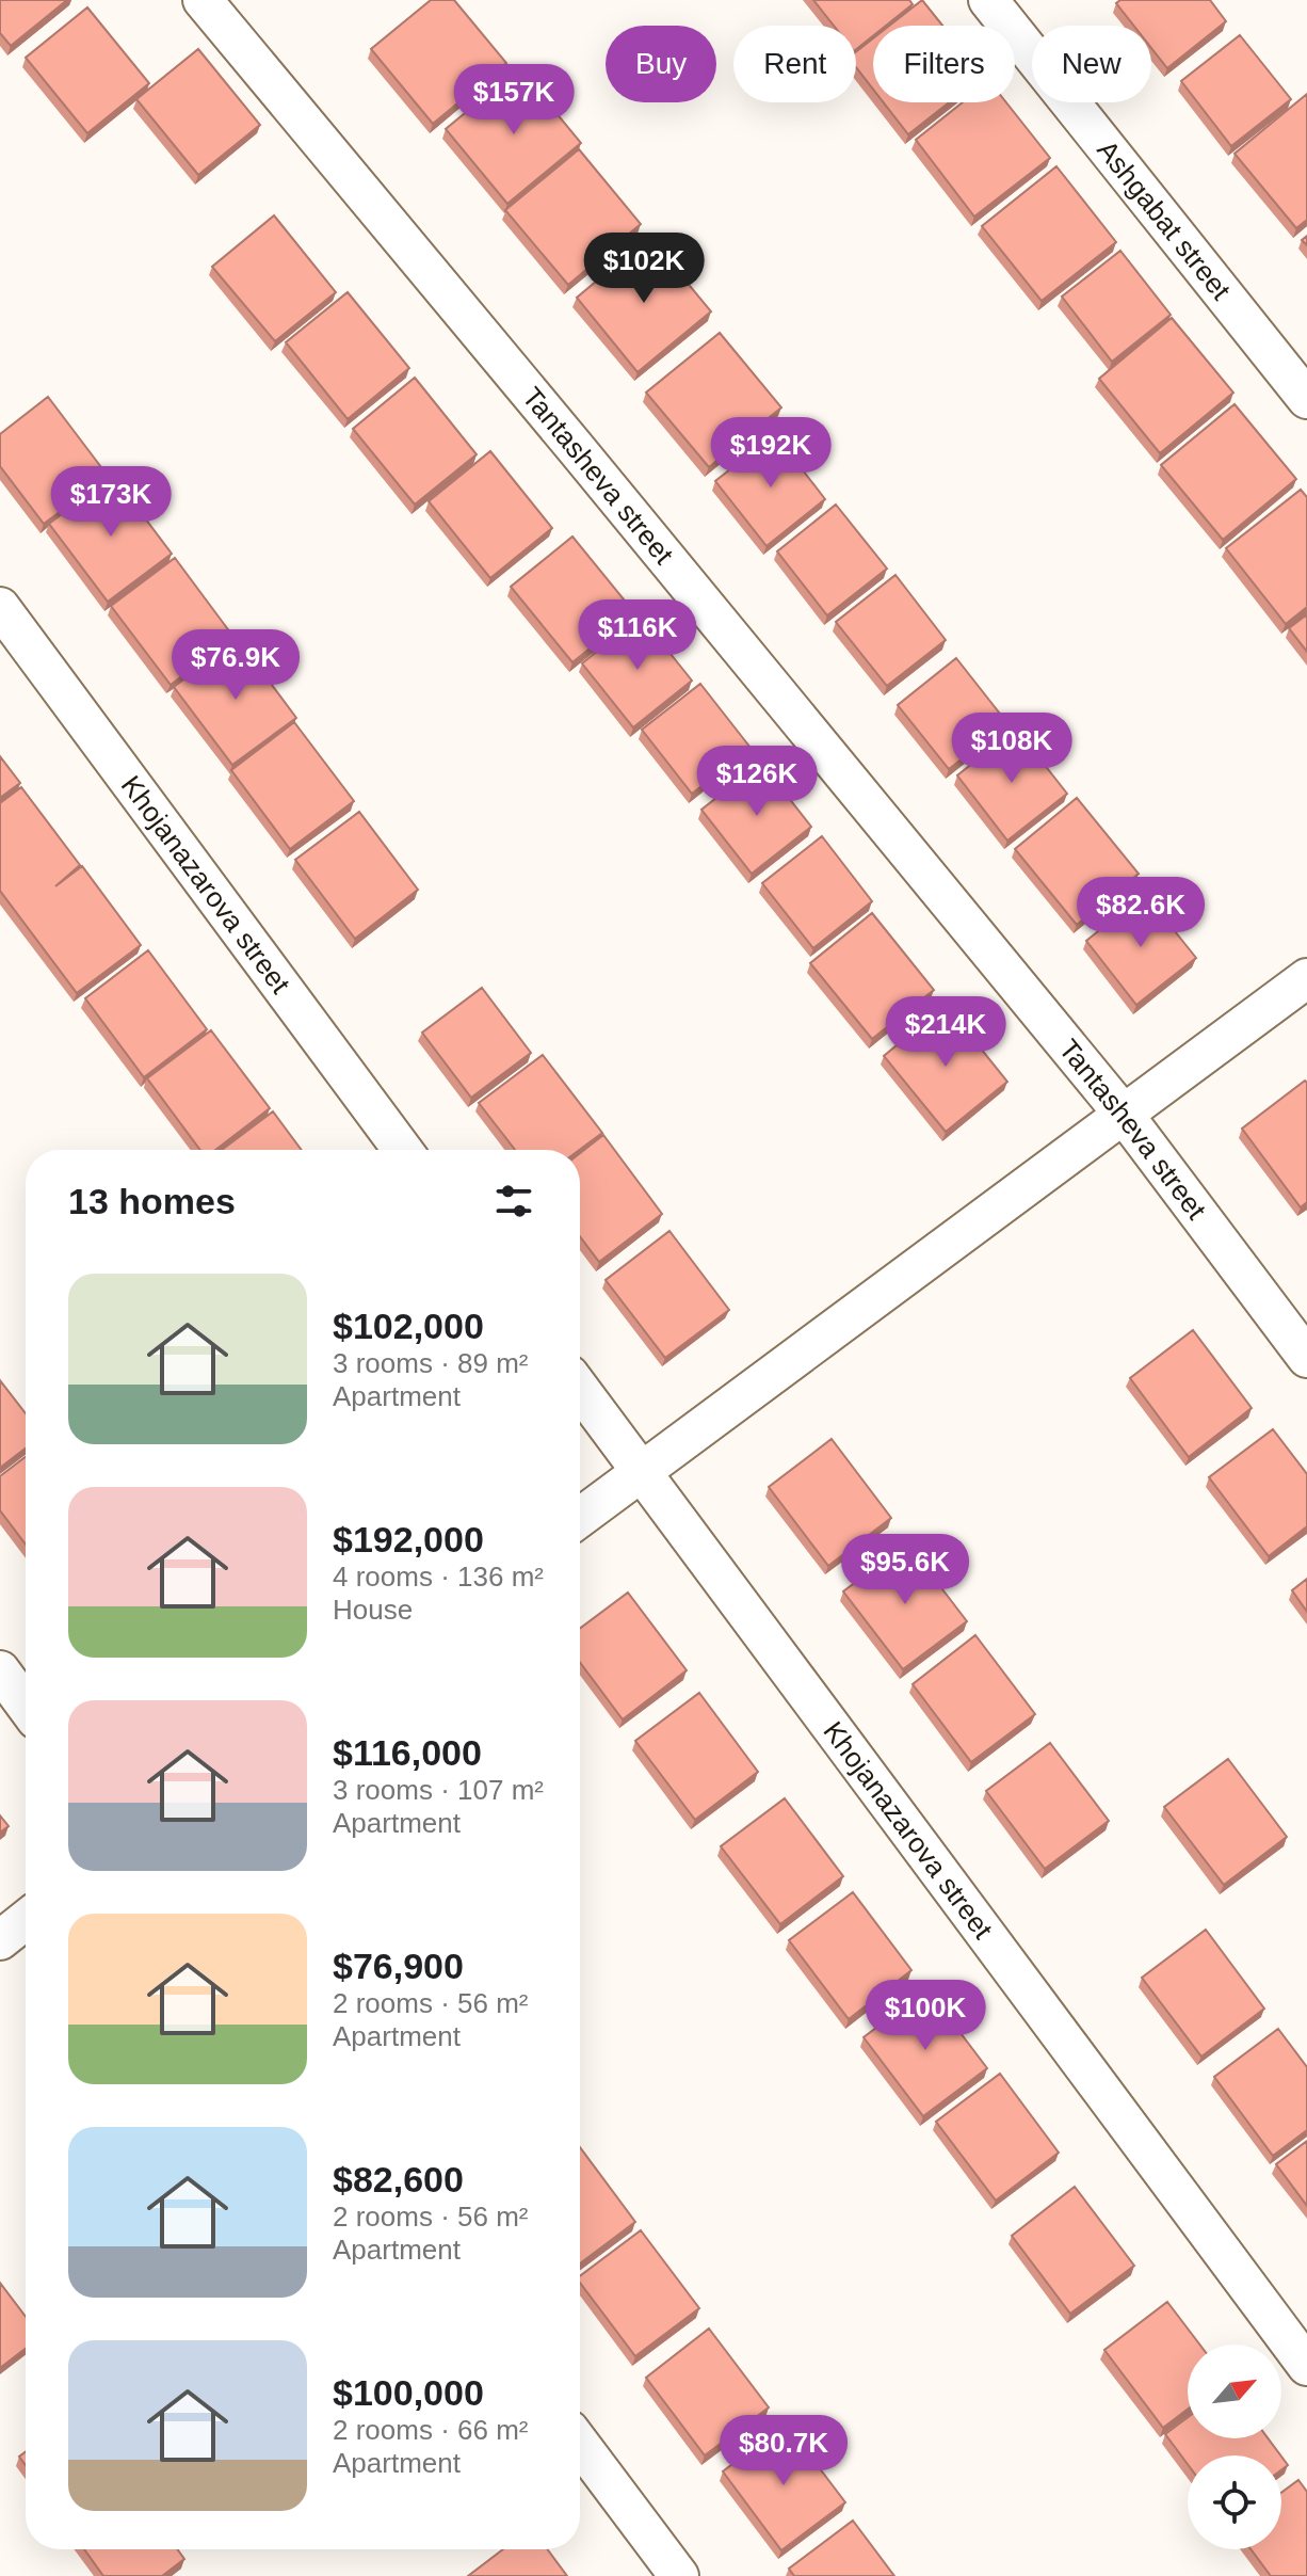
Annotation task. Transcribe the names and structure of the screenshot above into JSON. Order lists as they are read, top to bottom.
{
  "streets": {
    "street": ["Ashgabat street", "Tantasheva street", "Khojanazarova street"]
  },
  "north": "top right",
  "page": {
    "chip": [
      "Buy",
      "Rent",
      "Filters",
      "New"
    ],
    "price": [
      "$157K",
      "$102K",
      "$192K",
      "$173K",
      "$116K",
      "$76.9K",
      "$108K",
      "$126K",
      "$82.6K",
      "$214K",
      "$95.6K",
      "$100K",
      "$80.7K"
    ],
    "heading": "13 homes",
    "list": [
      {
        "name": "$102,000",
        "note": "3 rooms · 89 m² · Apartment"
      },
      {
        "name": "$192,000",
        "note": "4 rooms · 136 m² · House"
      },
      {
        "name": "$116,000",
        "note": "3 rooms · 107 m² · Apartment"
      },
      {
        "name": "$76,900",
        "note": "2 rooms · 56 m² · Apartment"
      },
      {
        "name": "$82,600",
        "note": "2 rooms · 56 m² · Apartment"
      },
      {
        "name": "$100,000",
        "note": "2 rooms · 66 m² · Apartment"
      }
    ]
  }
}
